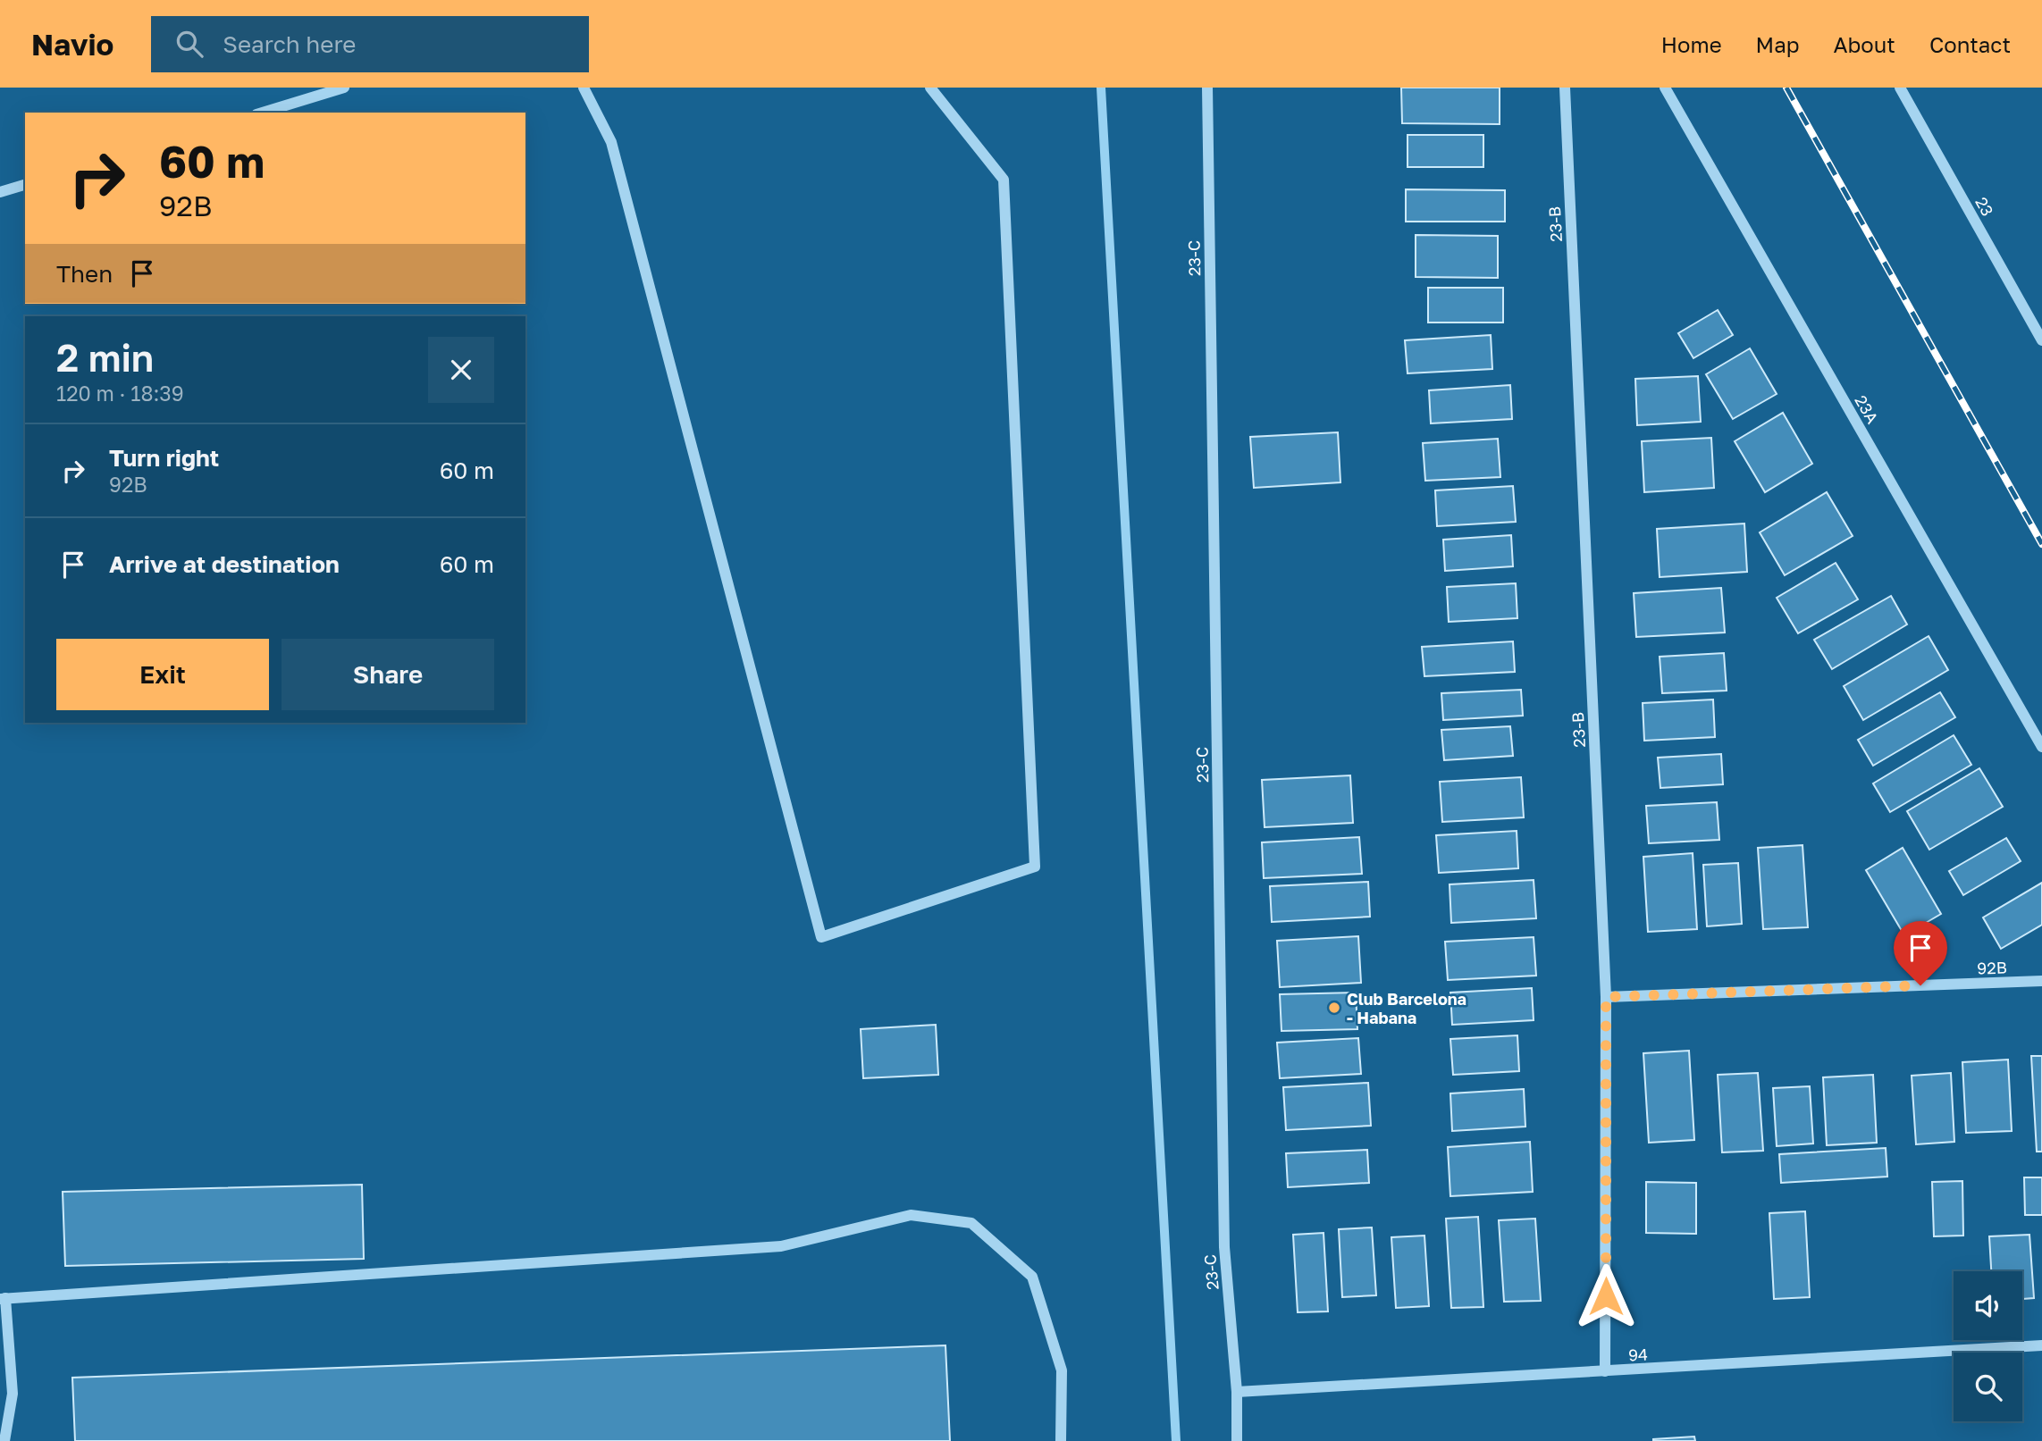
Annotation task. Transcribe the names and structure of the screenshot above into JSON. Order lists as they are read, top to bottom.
{
  "streets": {
    "street": [
      "23",
      "23-B",
      "23-C",
      "23A",
      "92B",
      "94"
    ]
  },
  "crossings": [
    ["23-B", "92B"],
    ["23-B", "94"],
    ["23-C", "94"]
  ],
  "places": ["Club Barcelona - Habana"],
  "page": {
    "header": "Navio",
    "search": "Search here",
    "nav": [
      "Home",
      "Map",
      "About",
      "Contact"
    ],
    "turn": ["60 m", "92B"],
    "then": "Then",
    "heading": ["2 min", "120 m · 18:39"],
    "list": [
      {
        "name": "Turn right",
        "note": "92B",
        "value": "60 m"
      },
      {
        "name": "Arrive at destination",
        "value": "60 m"
      }
    ],
    "buttons": ["Exit", "Share"]
  }
}
